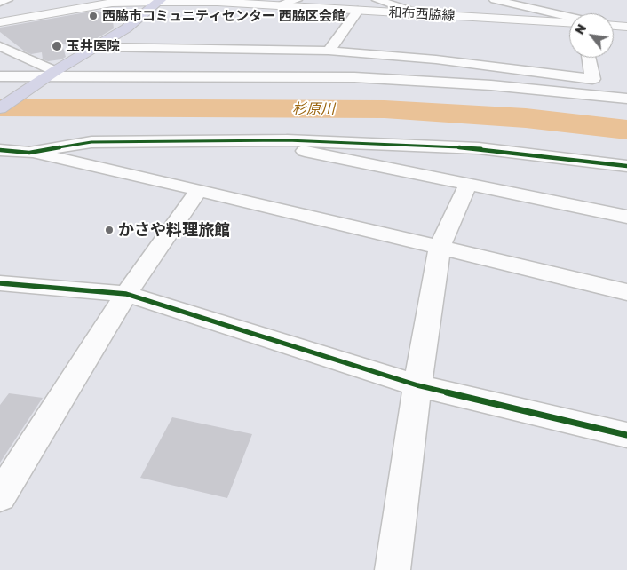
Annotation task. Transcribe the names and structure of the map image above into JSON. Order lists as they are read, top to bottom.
{
  "streets": {
    "main road": ["和布西脇線"]
  },
  "water": ["杉原川"],
  "places": ["西脇市コミュニティセンター 西脇区会館", "玉井医院", "かさや料理旅館"],
  "north": "top left"
}
